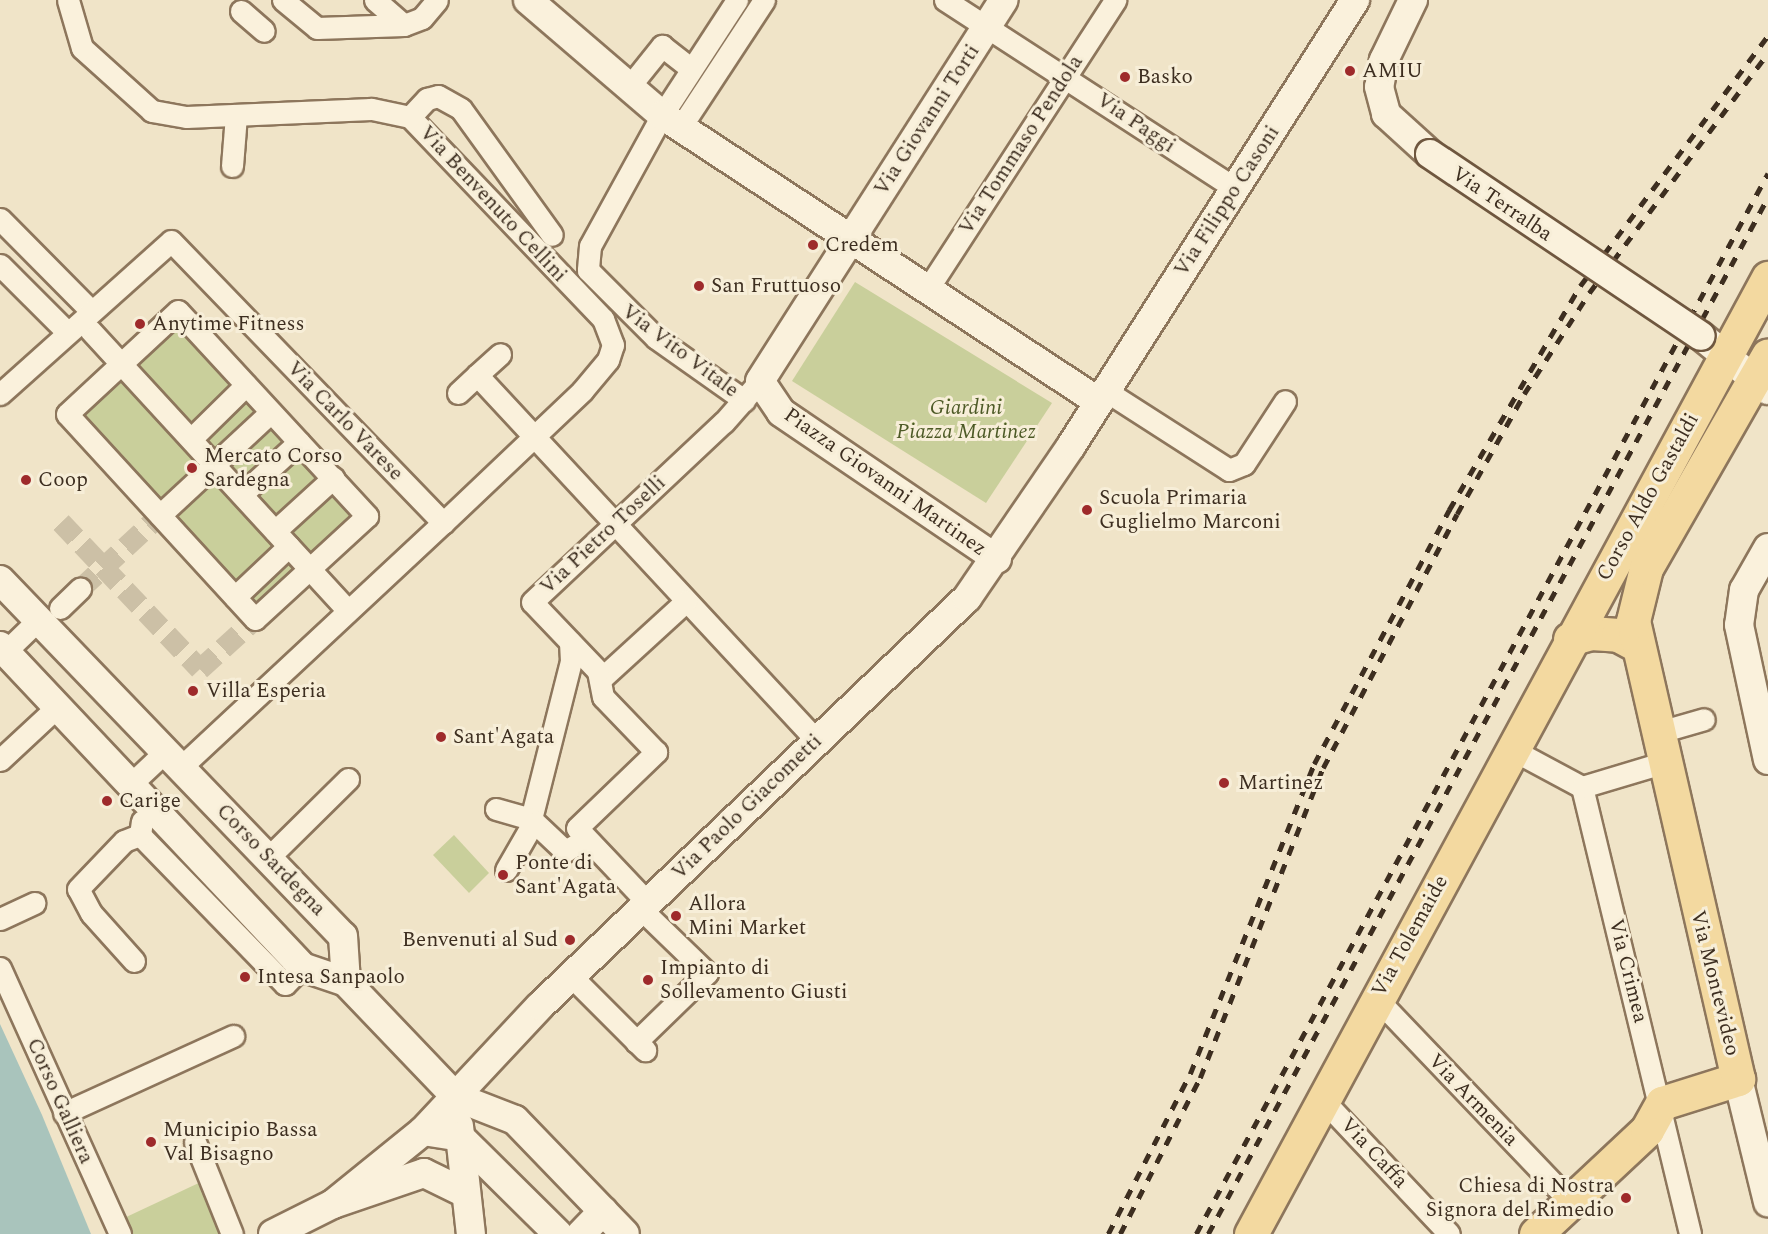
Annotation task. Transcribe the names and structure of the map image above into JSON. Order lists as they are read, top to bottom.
{
  "streets": {
    "main road": ["Corso Aldo Gastaldi", "Via Tolemaide", "Via Montevideo"],
    "street": [
      "Via Giovanni Torti",
      "Via Paggi",
      "Via Tommaso Pendola",
      "Via Filippo Casoni",
      "Via Benvenuto Cellini",
      "Via Terralba",
      "Via Vito Vitale",
      "Via Carlo Varese",
      "Piazza Giovanni Martinez",
      "Via Pietro Toselli",
      "Via Paolo Giacometti",
      "Corso Sardegna",
      "Via Crimea",
      "Via Armenia",
      "Corso Galliera",
      "Via Caffa"
    ]
  },
  "crossings": [
    ["Via Giovanni Torti", "Via Paggi"],
    ["Via Paggi", "Via Tommaso Pendola"],
    ["Via Paggi", "Via Filippo Casoni"],
    ["Via Filippo Casoni", "Piazza Giovanni Martinez"],
    ["Via Terralba", "Corso Aldo Gastaldi"],
    ["Via Vito Vitale", "Piazza Giovanni Martinez"],
    ["Via Vito Vitale", "Via Pietro Toselli"],
    ["Piazza Giovanni Martinez", "Via Pietro Toselli"],
    ["Piazza Giovanni Martinez", "Via Paolo Giacometti"],
    ["Corso Aldo Gastaldi", "Via Tolemaide"],
    ["Corso Aldo Gastaldi", "Via Montevideo"],
    ["Via Tolemaide", "Via Armenia"],
    ["Via Tolemaide", "Via Caffa"]
  ],
  "parks": ["Giardini Piazza Martinez"],
  "places": [
    "AMIU",
    "Basko",
    "Credem",
    "San Fruttuoso",
    "Anytime Fitness",
    "Mercato Corso Sardegna",
    "Coop",
    "Scuola Primaria Guglielmo Marconi",
    "Villa Esperia",
    "Sant'Agata",
    "Martinez",
    "Carige",
    "Ponte di Sant'Agata",
    "Allora Mini Market",
    "Benvenuti al Sud",
    "Intesa Sanpaolo",
    "Impianto di Sollevamento Giusti",
    "Municipio Bassa Val Bisagno",
    "Chiesa di Nostra Signora del Rimedio"
  ]
}
